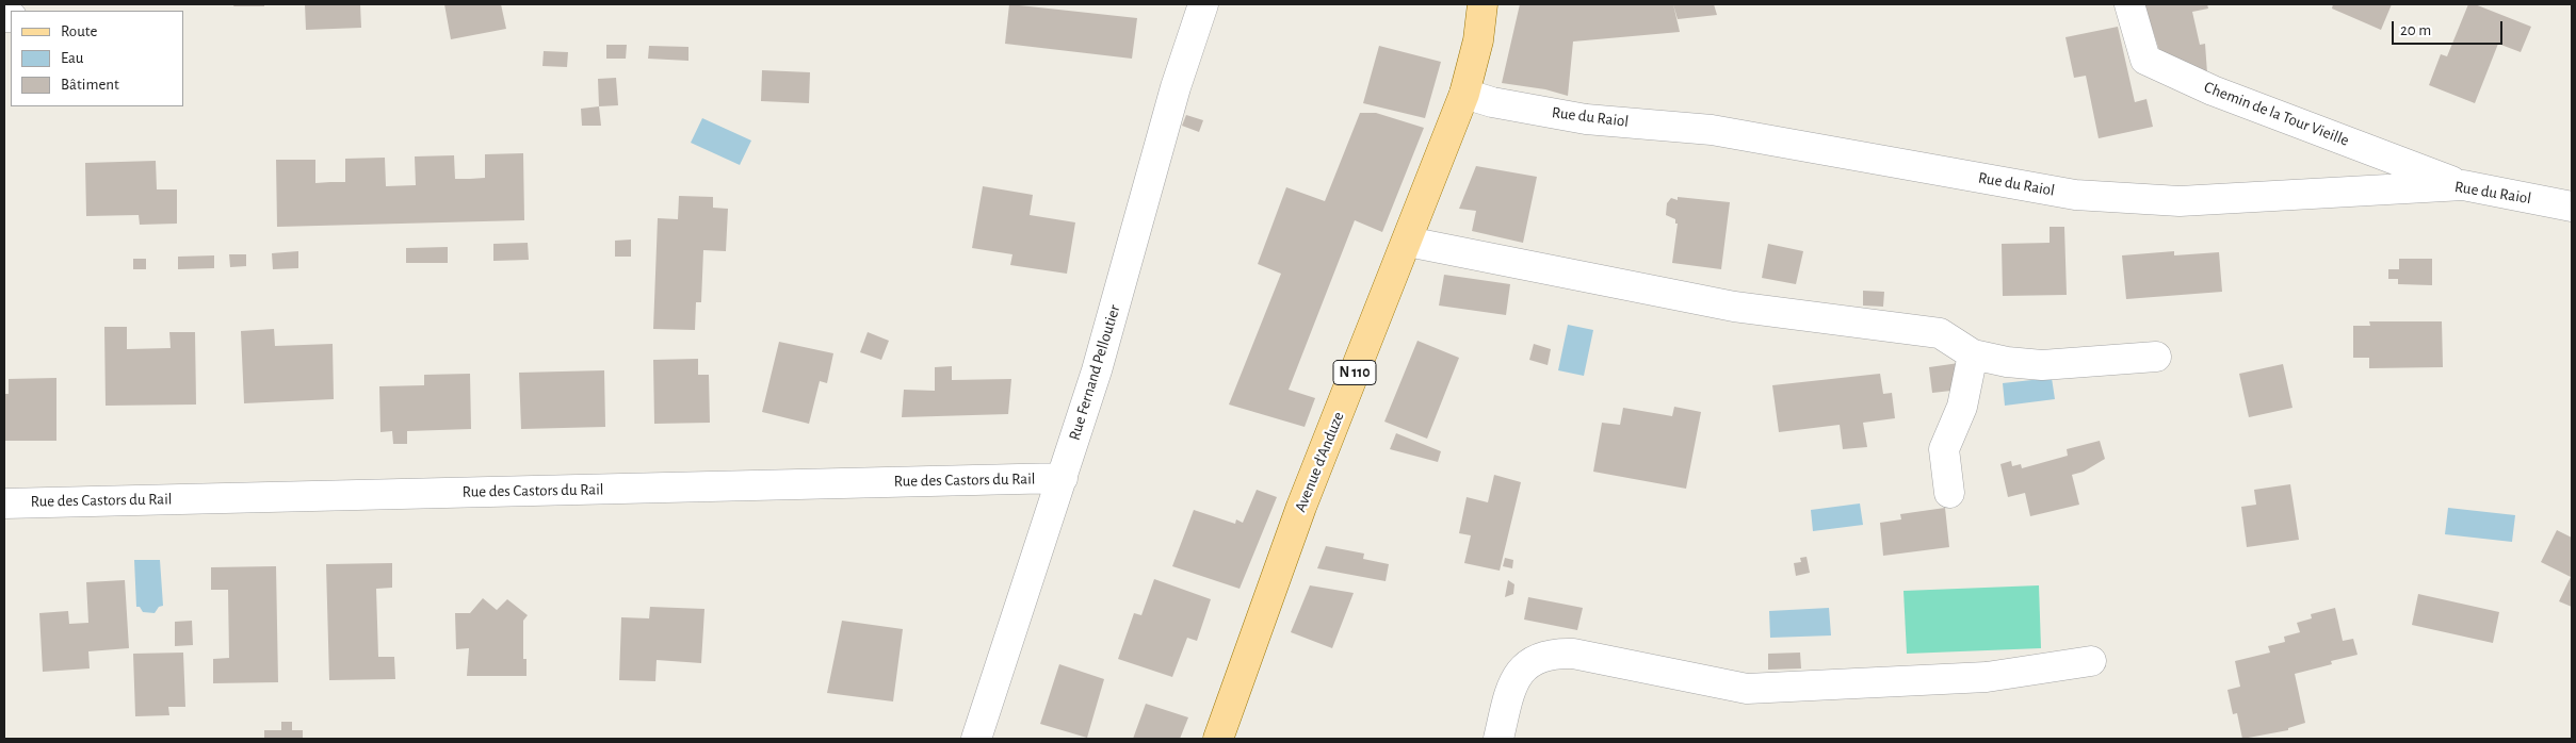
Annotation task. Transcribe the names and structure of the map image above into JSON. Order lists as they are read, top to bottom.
{
  "streets": {
    "main road": ["N 110", "Avenue d'Anduze"],
    "street": [
      "Chemin de la Tour Vieille",
      "Rue du Raiol",
      "Rue Fernand Pelloutier",
      "Rue des Castors du Rail"
    ]
  },
  "crossings": [
    ["Chemin de la Tour Vieille", "Rue du Raiol"],
    ["Rue du Raiol", "Avenue d'Anduze"],
    ["Rue Fernand Pelloutier", "Rue des Castors du Rail"]
  ],
  "legend": ["Route", "Eau", "Bâtiment"],
  "scale_bar": "20 m"
}
